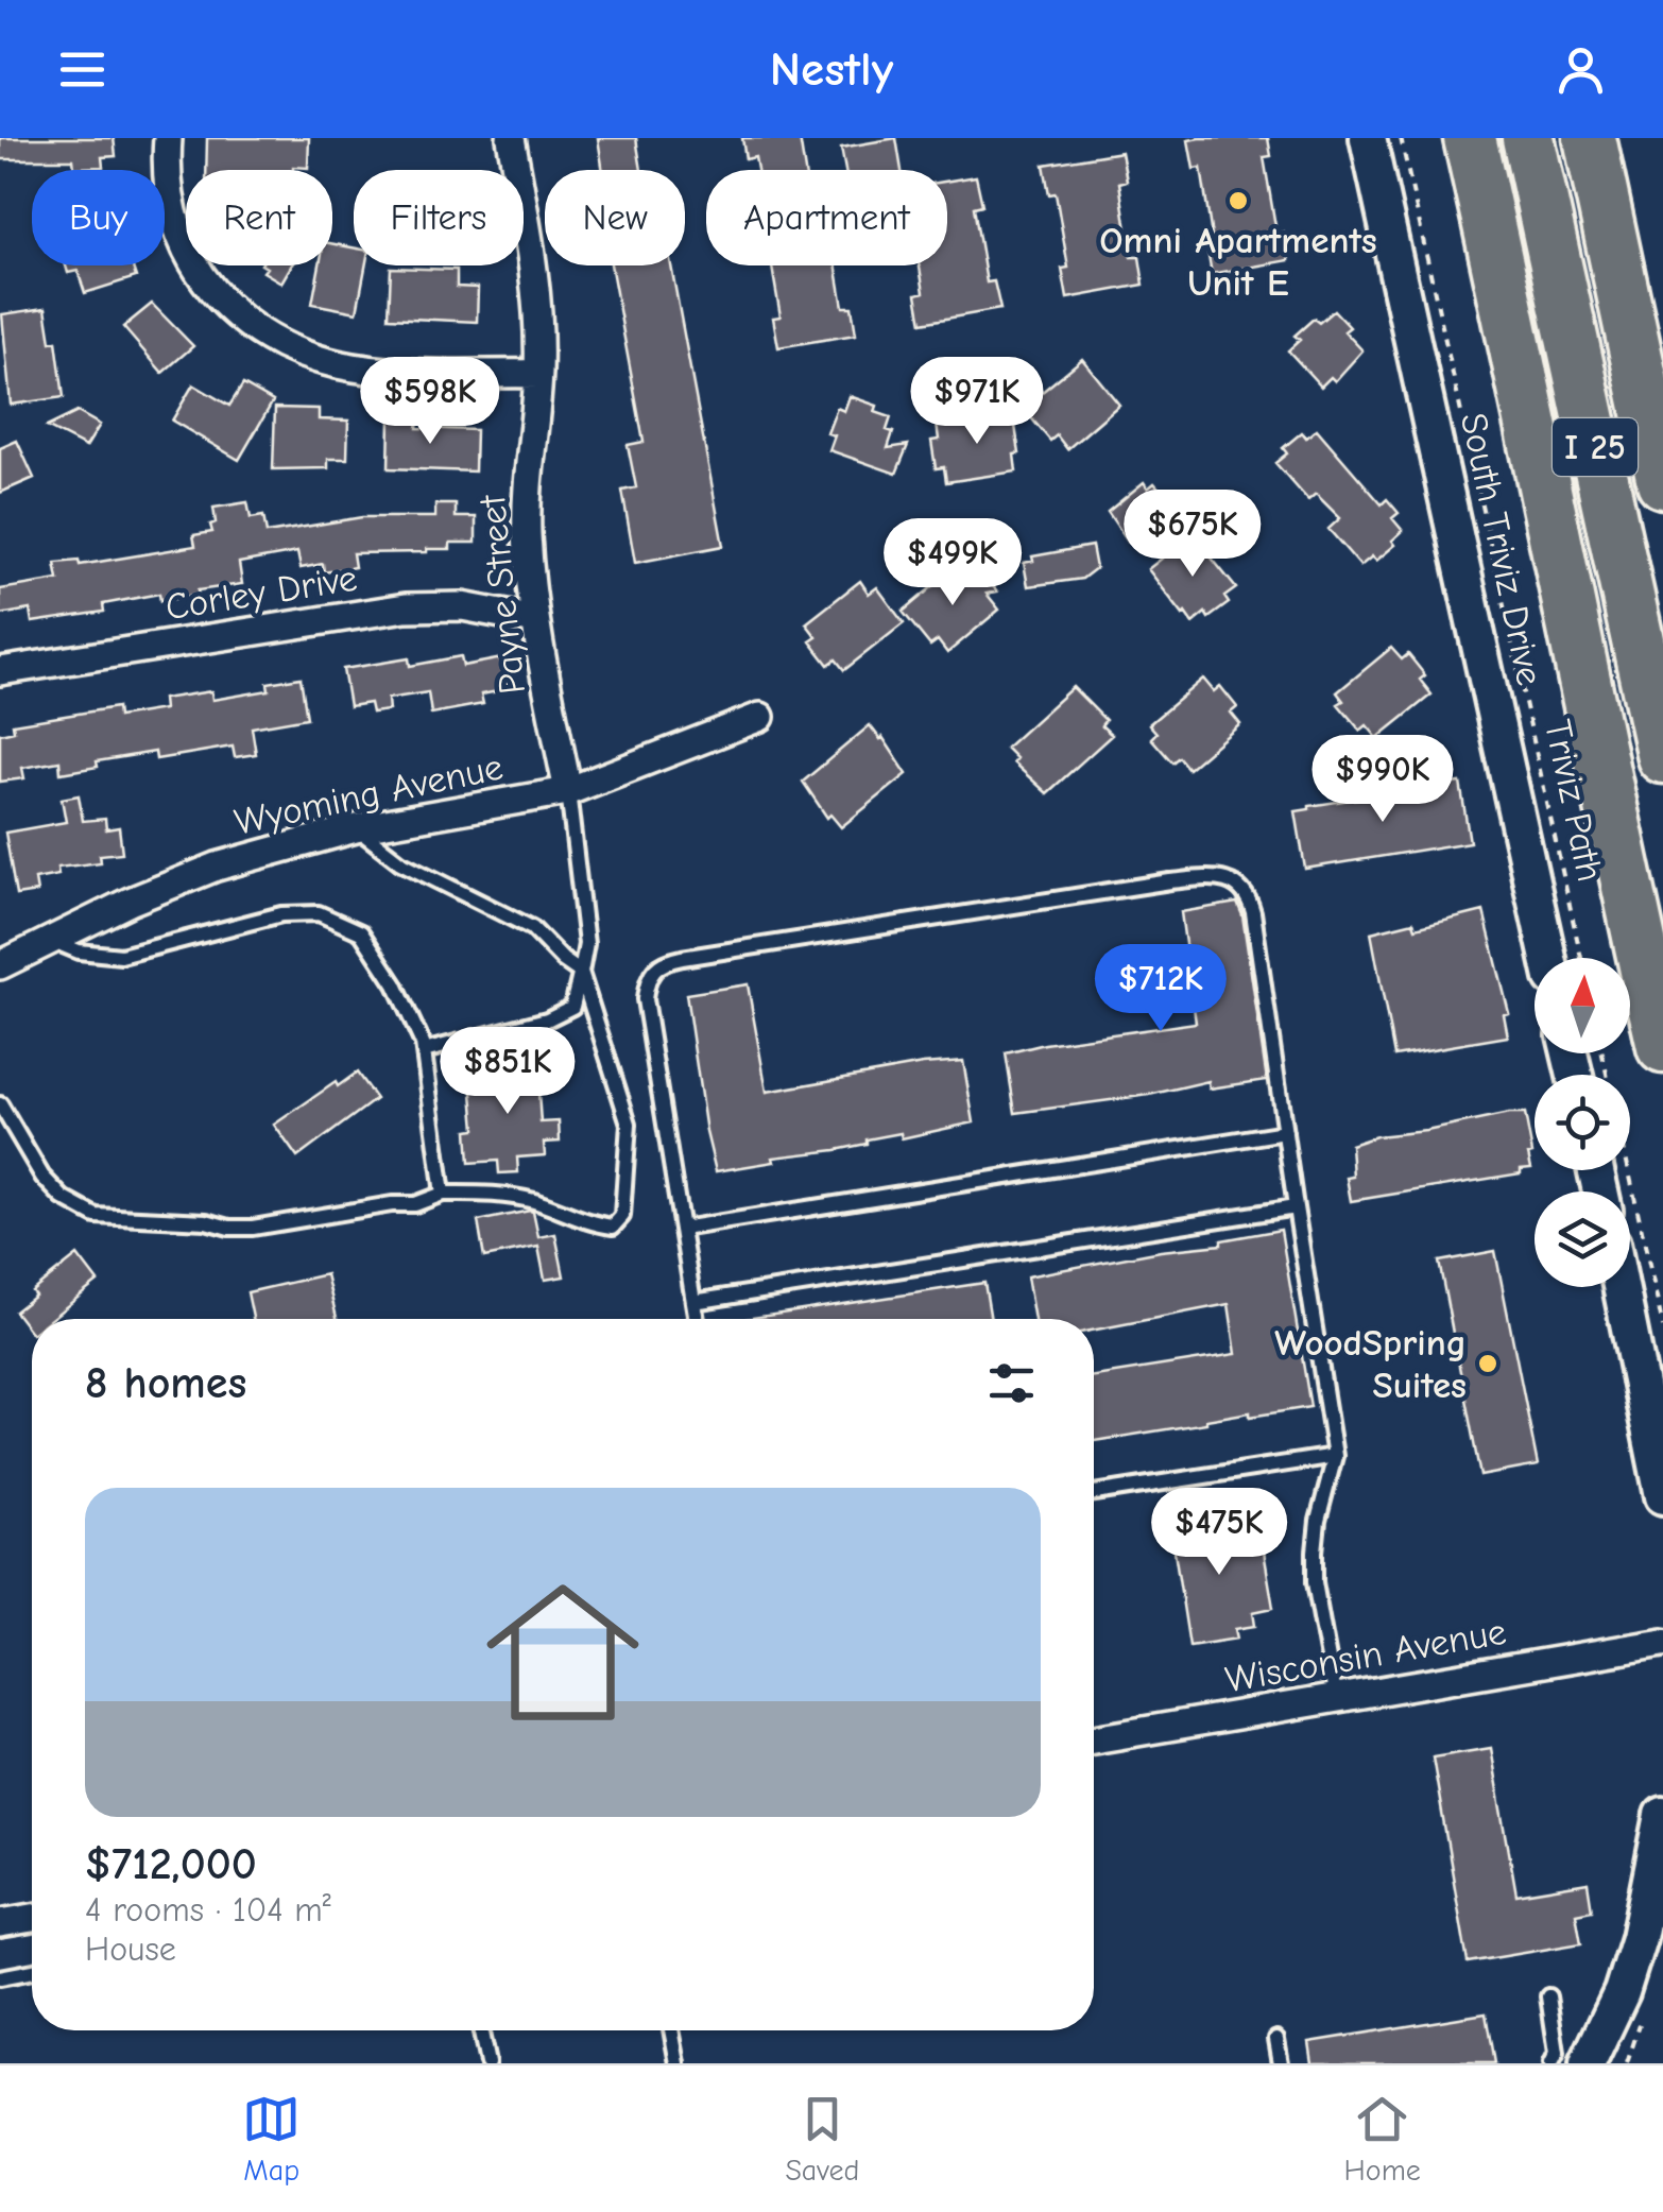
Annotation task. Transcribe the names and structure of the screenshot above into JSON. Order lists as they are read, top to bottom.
{
  "streets": {
    "highway": ["I 25"],
    "street": [
      "South Triviz Drive",
      "Corley Drive",
      "Payne Street",
      "Wyoming Avenue",
      "Wisconsin Avenue"
    ],
    "path": ["Triviz Path"]
  },
  "crossings": [
    ["Corley Drive", "Payne Street"],
    ["Payne Street", "Wyoming Avenue"]
  ],
  "places": ["Omni Apartments Unit E", "WoodSpring Suites"],
  "north": "top",
  "page": {
    "header": "Nestly",
    "chip": [
      "Buy",
      "Rent",
      "Filters",
      "New",
      "Apartment"
    ],
    "price": [
      "$598K",
      "$971K",
      "$675K",
      "$499K",
      "$990K",
      "$712K",
      "$851K",
      "$475K"
    ],
    "heading": "8 homes",
    "list": [
      {
        "name": "$712,000",
        "note": "4 rooms · 104 m² · House"
      }
    ],
    "tabs": ["Map", "Saved", "Home"]
  }
}
